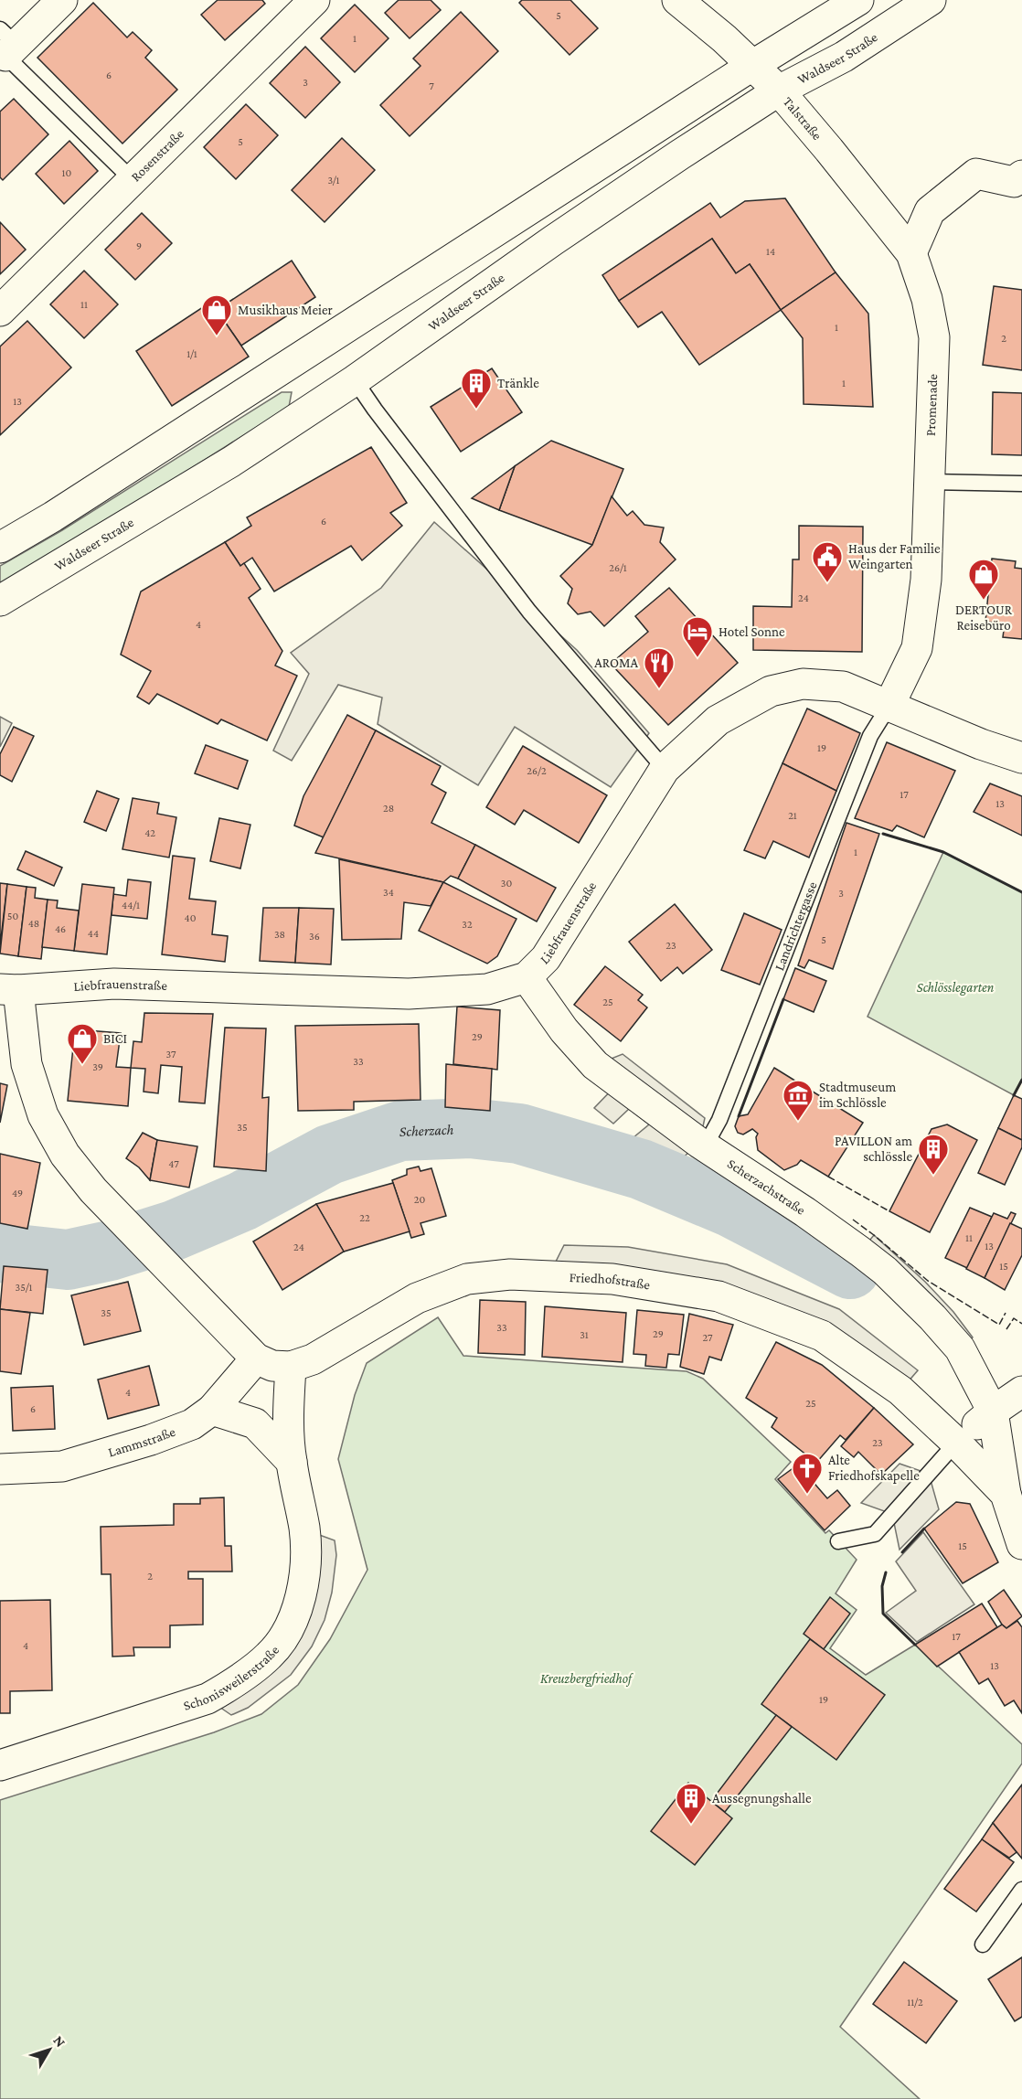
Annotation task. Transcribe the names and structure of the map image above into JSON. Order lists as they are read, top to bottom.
{
  "streets": {
    "street": [
      "Waldseer Straße",
      "Talstraße",
      "Rosenstraße",
      "Promenade",
      "Liebfrauenstraße",
      "Scherzachstraße",
      "Friedhofstraße",
      "Lammstraße",
      "Schonisweilerstraße"
    ],
    "lane": ["Landrichtergasse"]
  },
  "crossings": [
    ["Waldseer Straße", "Talstraße"],
    ["Talstraße", "Promenade"],
    ["Promenade", "Liebfrauenstraße"],
    ["Promenade", "Landrichtergasse"],
    ["Liebfrauenstraße", "Landrichtergasse"],
    ["Liebfrauenstraße", "Scherzachstraße"],
    ["Liebfrauenstraße", "Friedhofstraße"],
    ["Liebfrauenstraße", "Lammstraße"],
    ["Landrichtergasse", "Scherzachstraße"],
    ["Scherzachstraße", "Friedhofstraße"],
    ["Friedhofstraße", "Lammstraße"],
    ["Friedhofstraße", "Schonisweilerstraße"]
  ],
  "water": ["Scherzach"],
  "parks": ["Schlösslegarten", "Kreuzbergfriedhof"],
  "places": {
    "shop": ["Musikhaus Meier", "DERTOUR Reisebüro", "BICI"],
    "building": ["Tränkle", "PAVILLON am schlössle", "Aussegnungshalle"],
    "public building": ["Haus der Familie Weingarten"],
    "hotel": ["Hotel Sonne"],
    "restaurant": ["AROMA"],
    "museum": ["Stadtmuseum im Schlössle"],
    "church": ["Alte Friedhofskapelle"]
  },
  "house_numbers": [
    "5",
    "1",
    "6",
    "3",
    "7",
    "5",
    "10",
    "3/1",
    "9",
    "14",
    "11",
    "1",
    "2",
    "1/1",
    "1",
    "13",
    "6",
    "26/1",
    "24",
    "4",
    "19",
    "26/2",
    "17",
    "13",
    "28",
    "21",
    "42",
    "1",
    "30",
    "34",
    "3",
    "44/1",
    "50",
    "40",
    "48",
    "32",
    "46",
    "44",
    "38",
    "36",
    "5",
    "23",
    "25",
    "29",
    "37",
    "33",
    "39",
    "35",
    "47",
    "49",
    "20",
    "22",
    "11",
    "13",
    "24",
    "15",
    "35/1",
    "35",
    "33",
    "29",
    "31",
    "27",
    "4",
    "25",
    "6",
    "23",
    "15",
    "2",
    "17",
    "4",
    "13",
    "19",
    "11/2"
  ],
  "north": "top right"
}
